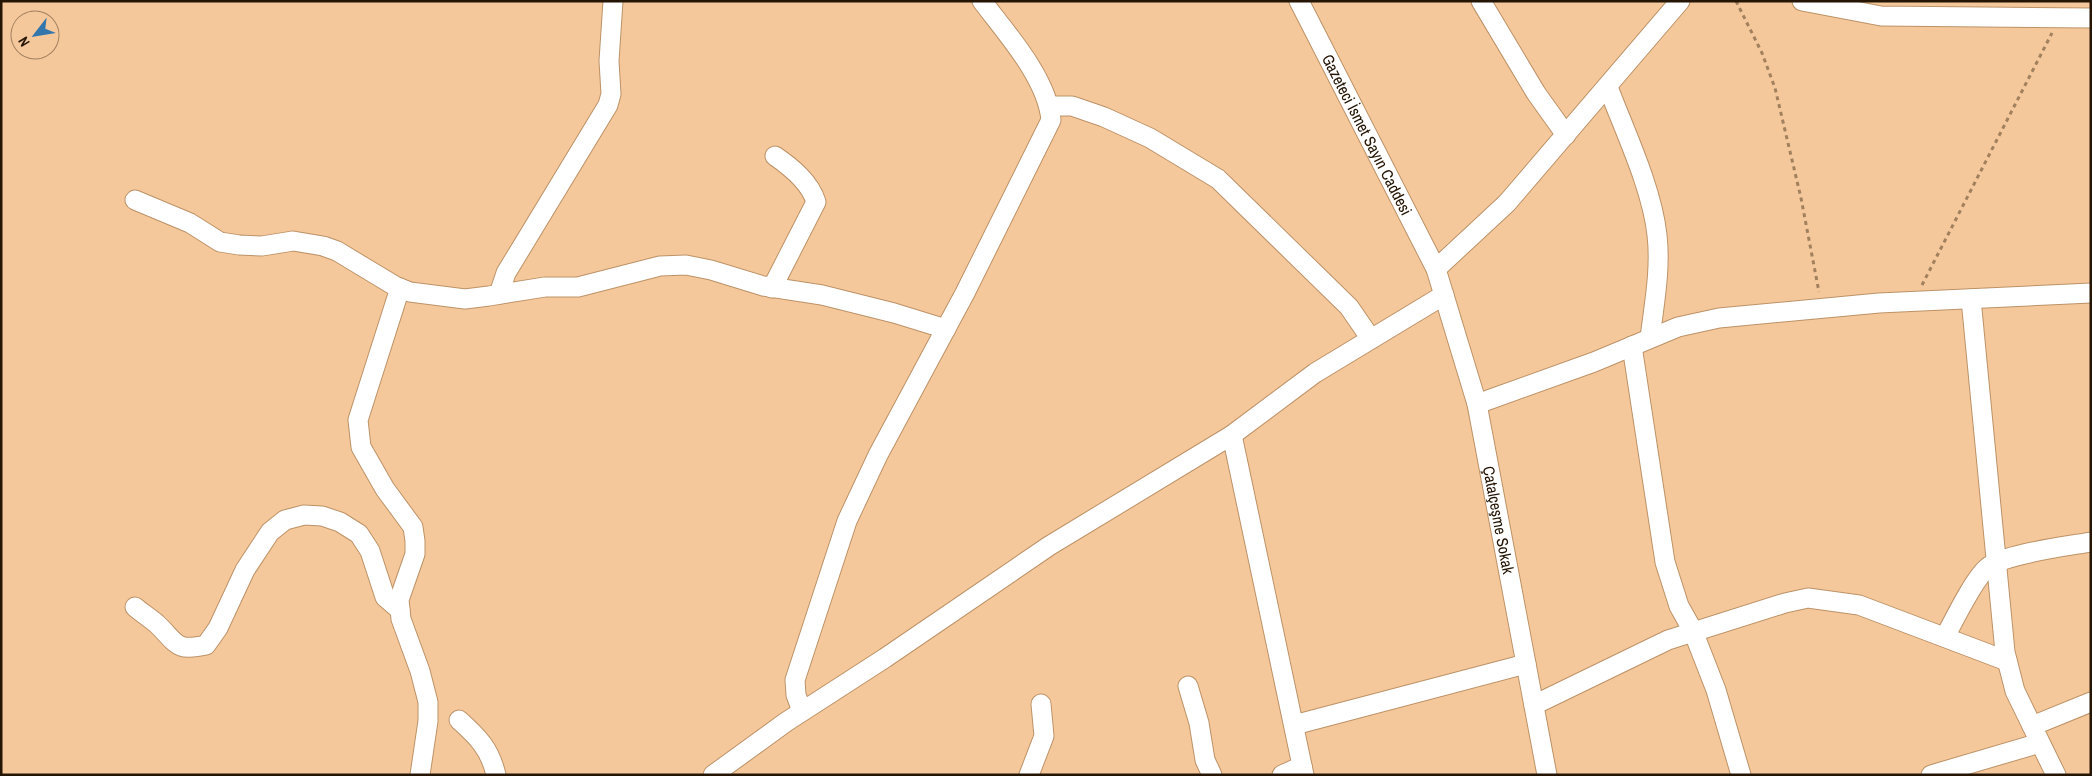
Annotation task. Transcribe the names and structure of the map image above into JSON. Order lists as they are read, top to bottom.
{
  "streets": {
    "street": ["Gazeteci İsmet Sayın Caddesi", "Çatalçeşme Sokak"]
  },
  "crossings": [
    ["Gazeteci İsmet Sayın Caddesi", "Çatalçeşme Sokak"]
  ],
  "north": "bottom left"
}
